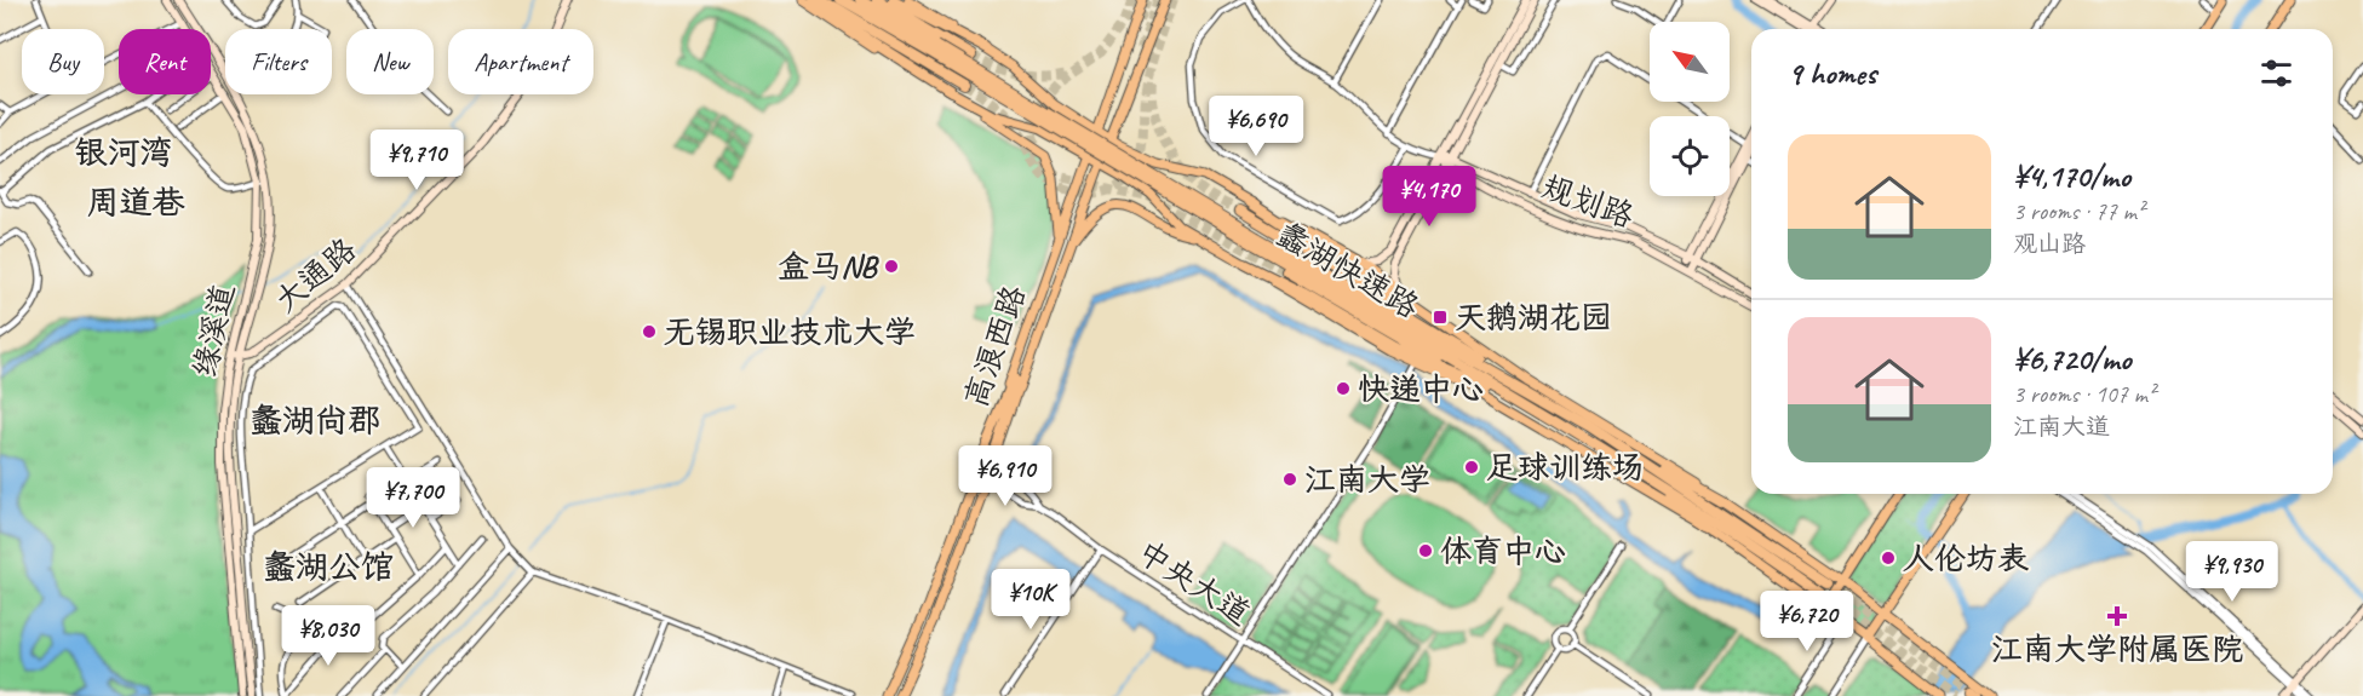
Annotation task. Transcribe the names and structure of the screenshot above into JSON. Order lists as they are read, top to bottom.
{
  "streets": {
    "highway": ["蠡湖快速路"],
    "main road": [
      "规划路",
      "大通路",
      "缘溪道",
      "高浪西路"
    ],
    "street": ["中央大道"]
  },
  "crossings": [
    ["大通路", "缘溪道"]
  ],
  "districts": [
    "银河湾",
    "周道巷",
    "蠡湖尚郡",
    "蠡湖公馆"
  ],
  "places": {
    "other": [
      "盒马NB",
      "无锡职业技术大学",
      "快递中心",
      "足球训练场",
      "江南大学",
      "体育中心",
      "人伦坊表"
    ],
    "transit": ["天鹅湖花园"],
    "health": ["江南大学附属医院"]
  },
  "north": "top left",
  "page": {
    "chip": [
      "Buy",
      "Rent",
      "Filters",
      "New",
      "Apartment"
    ],
    "heading": "9 homes",
    "price": [
      "¥6,690",
      "¥9,710",
      "¥4,170",
      "¥6,910",
      "¥7,700",
      "¥9,930",
      "¥10K",
      "¥6,720",
      "¥8,030"
    ],
    "list": [
      {
        "name": "¥4,170/mo",
        "note": "3 rooms · 77 m² · 观山路"
      },
      {
        "name": "¥6,720/mo",
        "note": "3 rooms · 107 m² · 江南大道"
      }
    ]
  }
}
